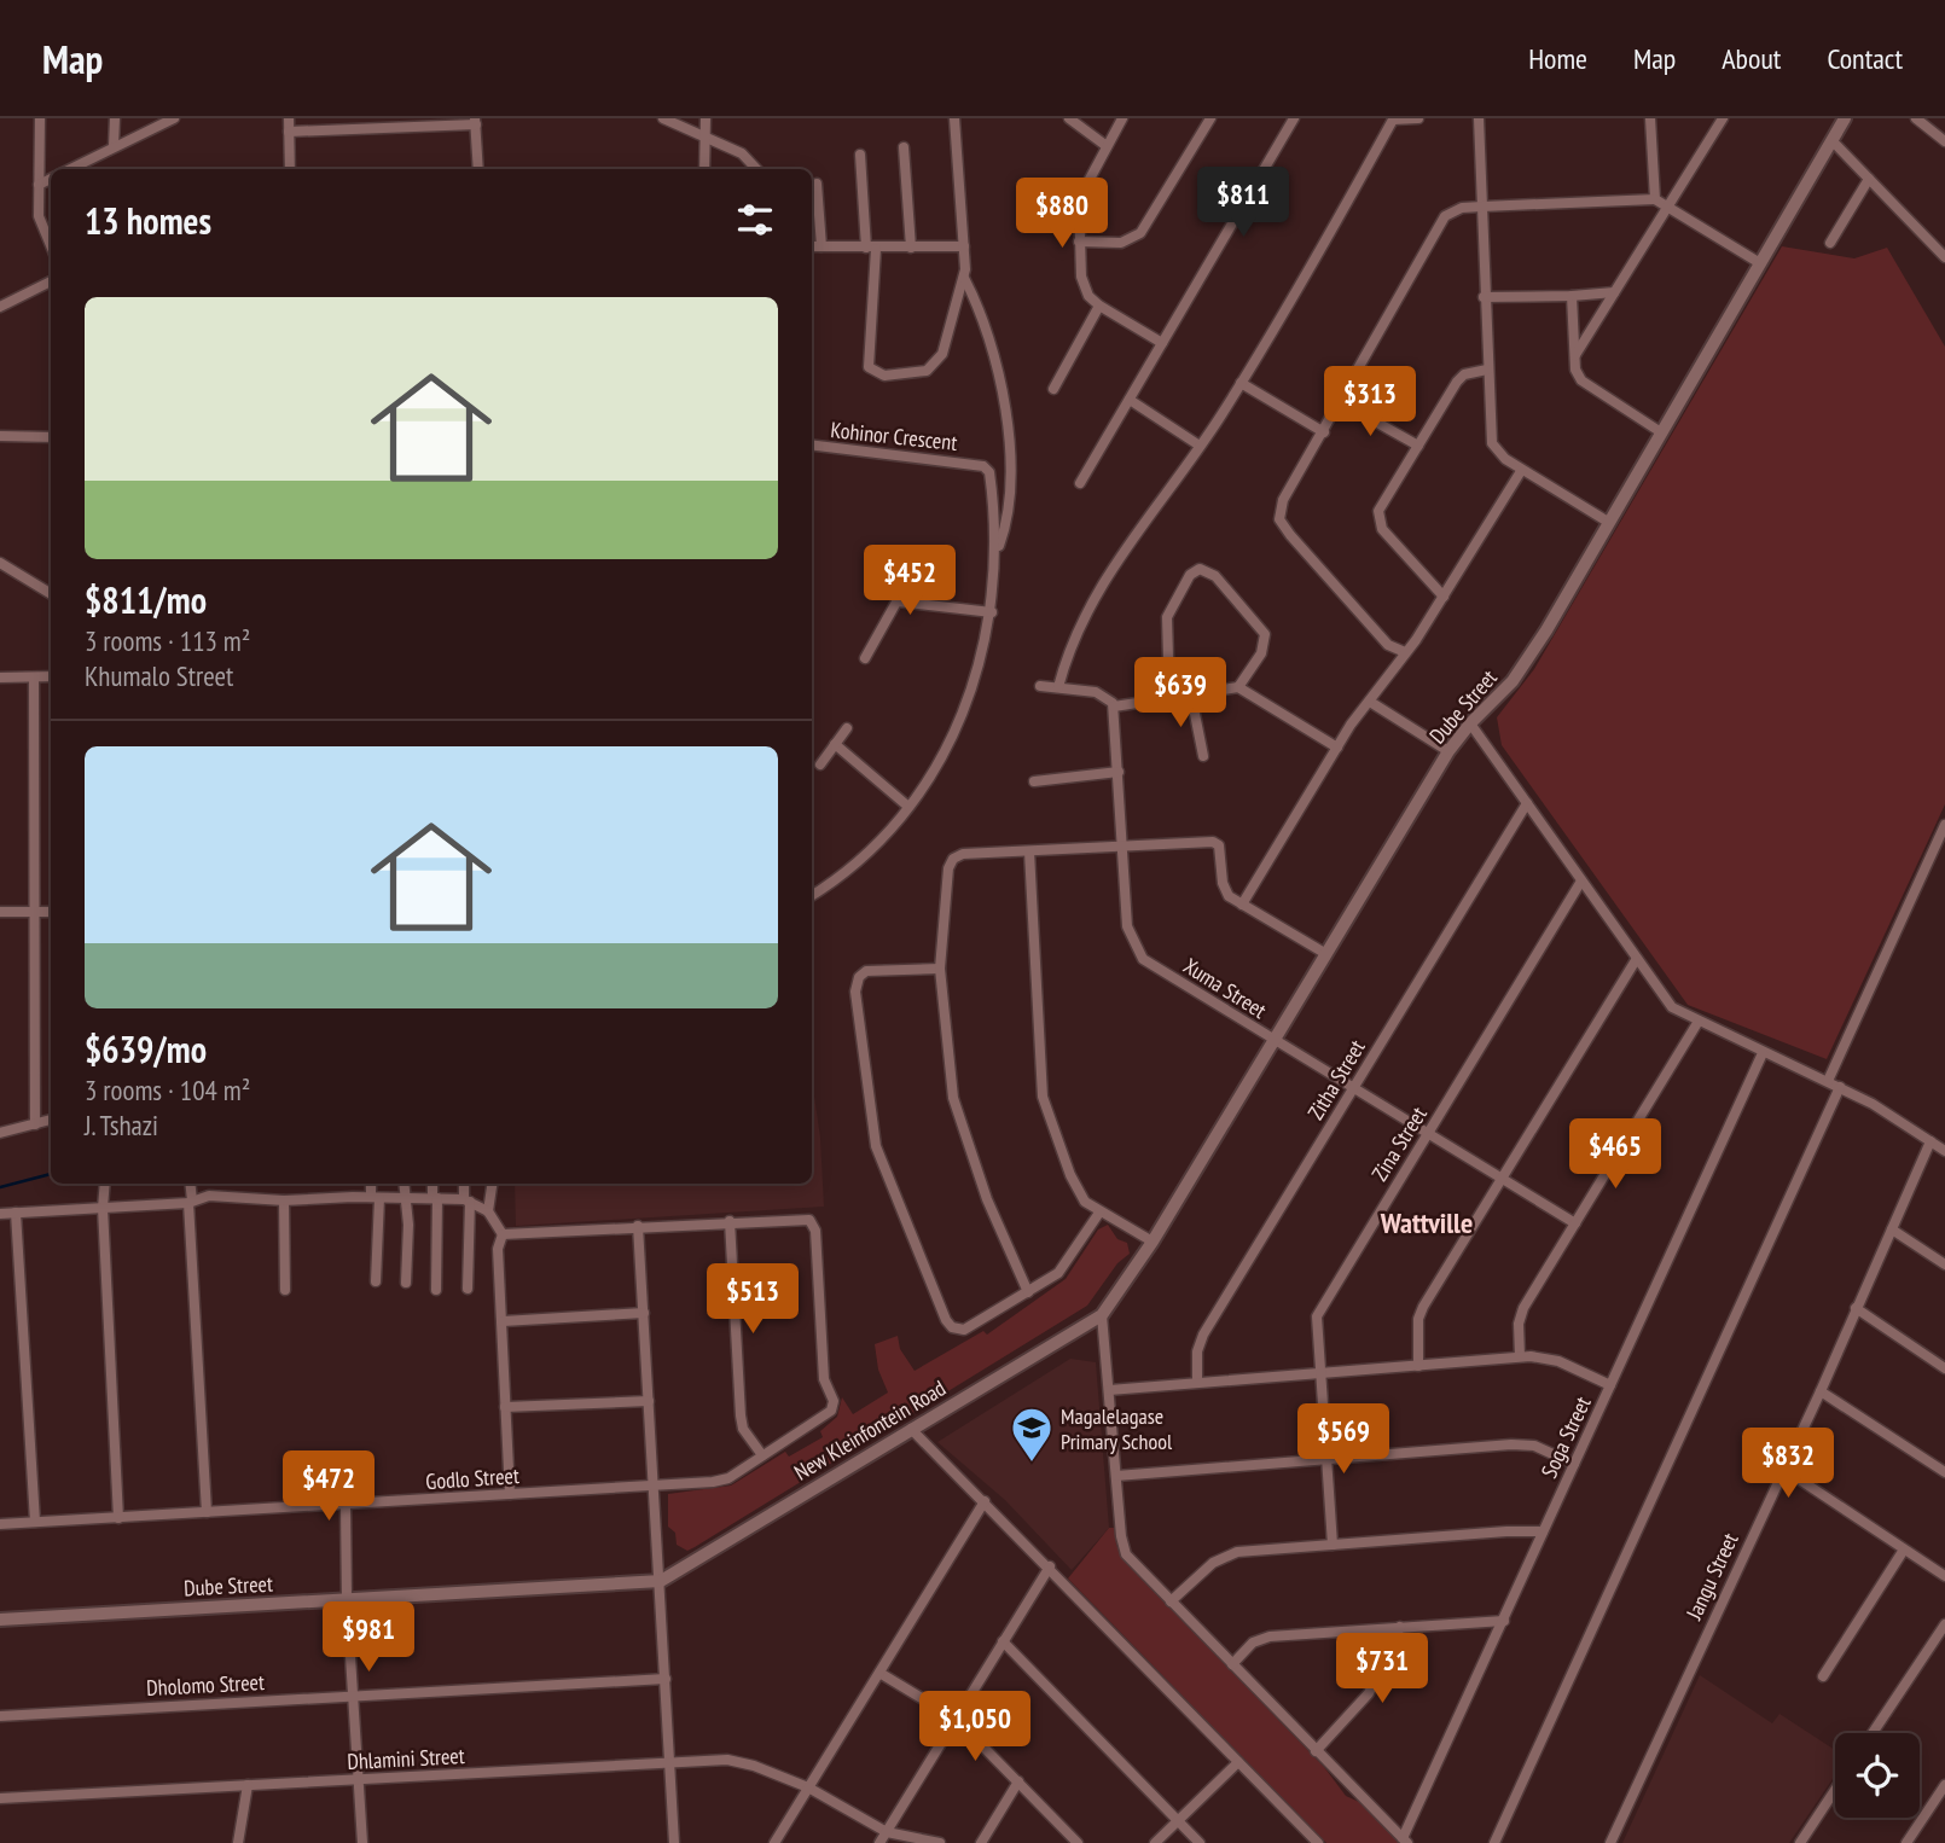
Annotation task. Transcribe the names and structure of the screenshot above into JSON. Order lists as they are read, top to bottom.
{
  "streets": {
    "street": [
      "Kohinor Crescent",
      "Dube Street",
      "Xuma Street",
      "Zitha Street",
      "Zina Street",
      "New Kleinfontein Road",
      "Soga Street",
      "Godlo Street",
      "Jangu Street",
      "Dholomo Street",
      "Dhlamini Street"
    ]
  },
  "crossings": [
    ["Dube Street", "Xuma Street"],
    ["Dube Street", "New Kleinfontein Road"],
    ["Xuma Street", "Zitha Street"],
    ["Xuma Street", "Zina Street"]
  ],
  "districts": ["Wattville"],
  "places": {
    "school or university": ["Magalelagase Primary School"]
  },
  "page": {
    "header": "Map",
    "nav": [
      "Home",
      "Map",
      "About",
      "Contact"
    ],
    "price": [
      "$811",
      "$880",
      "$313",
      "$452",
      "$639",
      "$465",
      "$513",
      "$569",
      "$832",
      "$472",
      "$981",
      "$731",
      "$1,050"
    ],
    "heading": "13 homes",
    "list": [
      {
        "name": "$811/mo",
        "note": "3 rooms · 113 m² · Khumalo Street"
      },
      {
        "name": "$639/mo",
        "note": "3 rooms · 104 m² · J. Tshazi"
      }
    ]
  }
}
